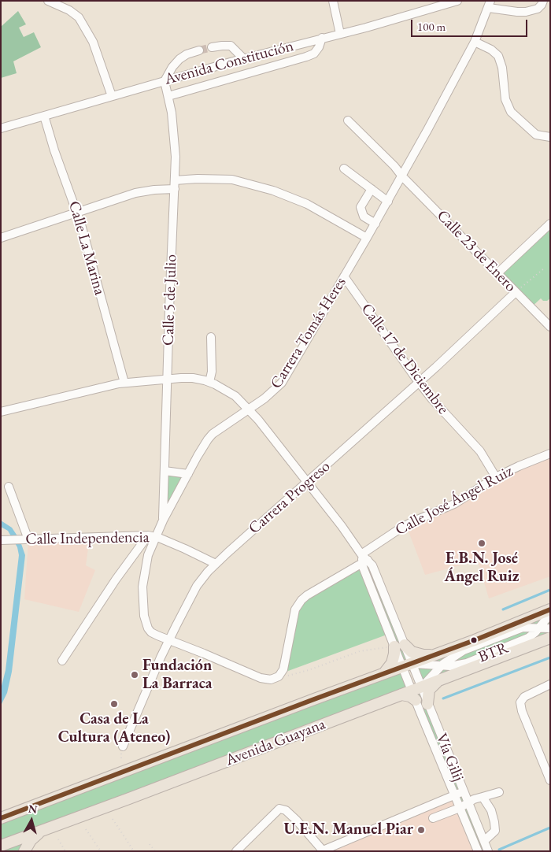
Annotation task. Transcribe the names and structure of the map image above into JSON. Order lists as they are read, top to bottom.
{
  "streets": {
    "highway": ["Avenida Guayana"],
    "street": [
      "Avenida Constitución",
      "Calle La Marina",
      "Calle 23 de Enero",
      "Calle 5 de Julio",
      "Carrera Tomás Heres",
      "Calle 17 de Diciembre",
      "Carrera Progreso",
      "Calle José Ángel Ruiz",
      "Calle Independencia",
      "BTR",
      "Vía Gilij"
    ]
  },
  "crossings": [
    ["Avenida Constitución", "Calle La Marina"],
    ["Avenida Constitución", "Calle 5 de Julio"],
    ["Calle La Marina", "Vía Gilij"],
    ["Calle 23 de Enero", "Carrera Tomás Heres"],
    ["Calle 23 de Enero", "Carrera Progreso"],
    ["Calle 5 de Julio", "Carrera Tomás Heres"],
    ["Calle 5 de Julio", "Vía Gilij"],
    ["Carrera Tomás Heres", "Calle 17 de Diciembre"],
    ["Carrera Tomás Heres", "Carrera Progreso"],
    ["Carrera Tomás Heres", "Calle José Ángel Ruiz"],
    ["Carrera Tomás Heres", "Calle Independencia"],
    ["Carrera Tomás Heres", "Vía Gilij"],
    ["Calle 17 de Diciembre", "Carrera Progreso"],
    ["Calle 17 de Diciembre", "Calle José Ángel Ruiz"],
    ["Carrera Progreso", "Calle Independencia"],
    ["Carrera Progreso", "Vía Gilij"],
    ["Calle José Ángel Ruiz", "Vía Gilij"],
    ["BTR", "Avenida Guayana"],
    ["BTR", "Vía Gilij"],
    ["Avenida Guayana", "Vía Gilij"]
  ],
  "places": [
    "E.B.N. José Ángel Ruiz",
    "Fundación La Barraca",
    "Casa de La Cultura (Ateneo)",
    "U.E.N. Manuel Piar"
  ],
  "scale_bar": "100 m",
  "north": "top"
}
